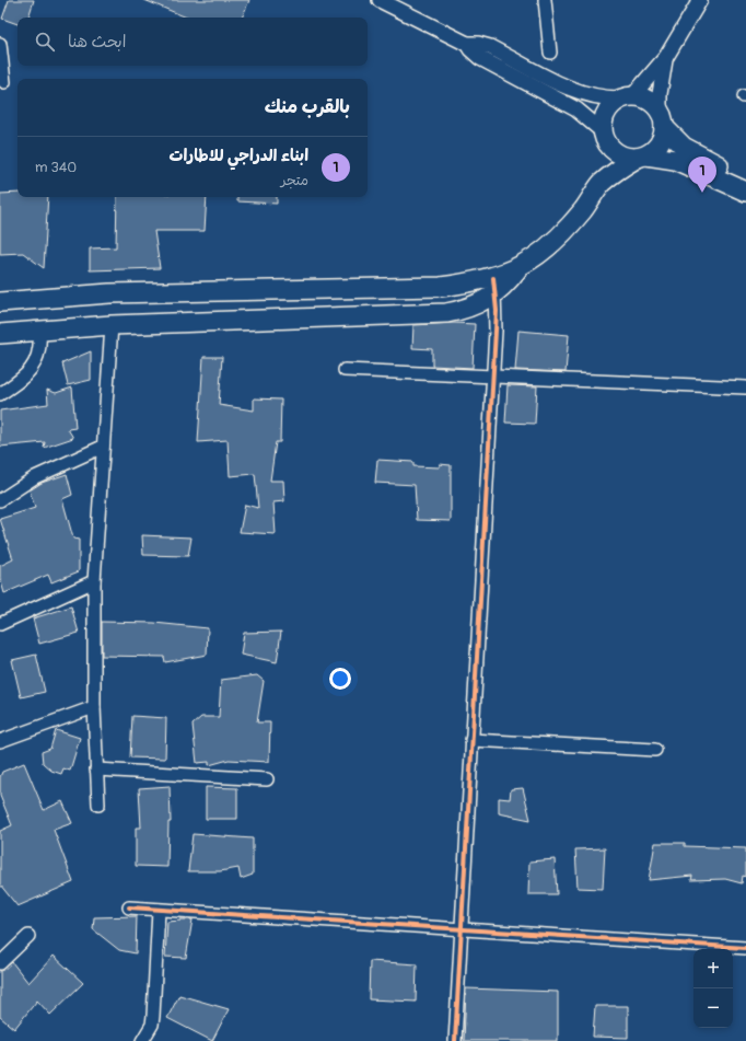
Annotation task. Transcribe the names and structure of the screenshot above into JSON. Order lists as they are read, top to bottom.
{
  "page": {
    "search": "ابحث هنا",
    "heading": "بالقرب منك",
    "list": [
      {
        "mark": "1",
        "name": "ابناء الدراجي للاطارات",
        "note": "متجر",
        "value": "340 m"
      }
    ],
    "pins": "1",
    "map_buttons": ["+", "−"]
  }
}
